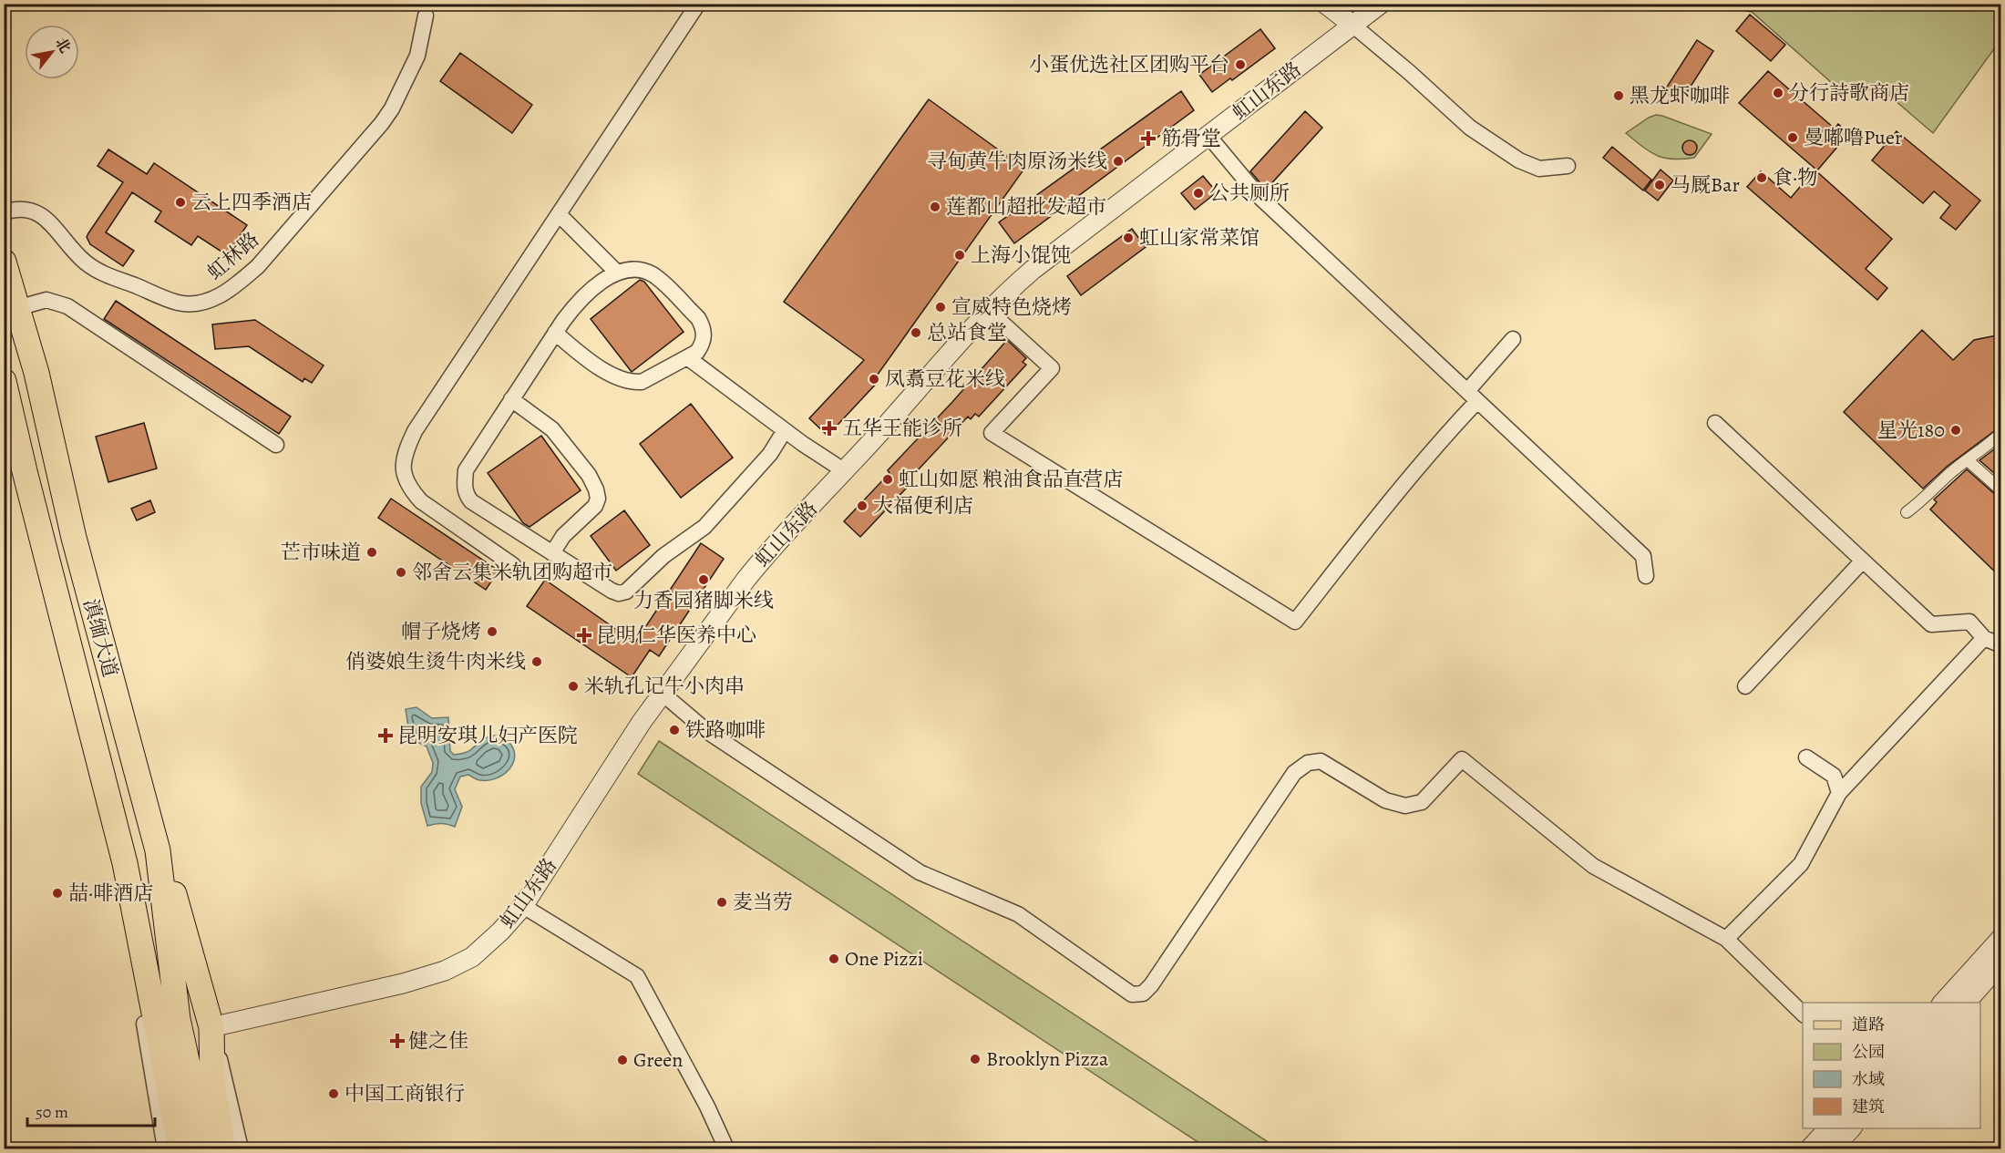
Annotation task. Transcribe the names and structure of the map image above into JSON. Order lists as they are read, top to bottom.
{
  "streets": {
    "main road": ["滇缅大道"],
    "street": ["虹山东路", "虹林路"]
  },
  "places": {
    "other": [
      "小蛋优选社区团购平台",
      "分行詩歌商店",
      "黑龙虾咖啡",
      "曼嘟噜Puer",
      "寻甸黄牛肉原汤米线",
      "食·物",
      "马厩Bar",
      "公共厕所",
      "云上四季酒店",
      "莲都山超批发超市",
      "虹山家常菜馆",
      "上海小馄饨",
      "宣威特色烧烤",
      "总站食堂",
      "凤翥豆花米线",
      "星光180",
      "虹山如愿 粮油食品直营店",
      "大福便利店",
      "芒市味道",
      "邻舍云集米轨团购超市",
      "力香园猪脚米线",
      "帽子烧烤",
      "俏婆娘生烫牛肉米线",
      "米轨孔记牛小肉串",
      "铁路咖啡",
      "喆·啡酒店",
      "麦当劳",
      "One Pizzi",
      "Brooklyn Pizza",
      "Green",
      "中国工商银行"
    ],
    "health": [
      "筋骨堂",
      "五华王能诊所",
      "昆明仁华医养中心",
      "昆明安琪儿妇产医院",
      "健之佳"
    ]
  },
  "legend": [
    "道路",
    "公园",
    "水域",
    "建筑"
  ],
  "scale_bar": "50 m",
  "north": "top right"
}
